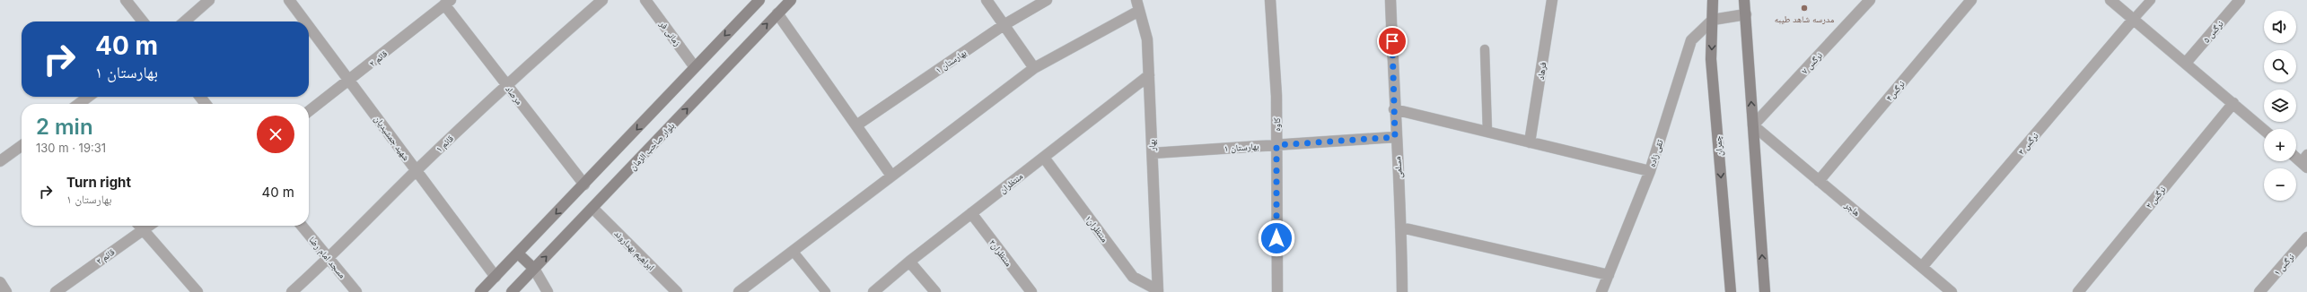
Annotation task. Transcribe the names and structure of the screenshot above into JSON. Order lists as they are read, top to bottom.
{
  "streets": {
    "main road": ["بلوار صاحب الزمان", "چمران"],
    "street": [
      "نرگس ۵",
      "زمانی فر",
      "قائم ۲",
      "بهارستان ۱",
      "نرگس ۷",
      "فرهاد",
      "نرگس۴",
      "مرصاد",
      "کاوه",
      "شهید جمشیدیان",
      "قائم ۱",
      "نرگس ۳",
      "بهار",
      "تقی زاده",
      "مسلمی",
      "منتظران",
      "نرگس ۲",
      "هاجر",
      "منتظران۱",
      "ابراهیم بهداروند",
      "منتظران۲",
      "مسجد امام رضا",
      "نرگس ۱"
    ]
  },
  "crossings": [
    ["قائم ۲", "مرصاد"],
    ["قائم ۲", "شهید جمشیدیان"],
    ["بهارستان ۱", "کاوه"],
    ["بهارستان ۱", "بهار"],
    ["بهارستان ۱", "مسلمی"],
    ["نرگس ۷", "هاجر"],
    ["نرگس۴", "هاجر"],
    ["مرصاد", "قائم ۱"],
    ["شهید جمشیدیان", "قائم ۱"],
    ["قائم ۱", "مسجد امام رضا"],
    ["نرگس ۳", "هاجر"],
    ["بهار", "منتظران"],
    ["بهار", "منتظران۱"],
    ["بلوار صاحب الزمان", "ابراهیم بهداروند"],
    ["چمران", "تقی زاده"],
    ["منتظران", "منتظران۱"],
    ["منتظران", "منتظران۲"]
  ],
  "places": ["مدرسه شاهد طیبه"],
  "page": {
    "map_buttons": ["+", "−"],
    "turn": ["40 m", "بهارستان ۱"],
    "heading": ["2 min", "130 m · 19:31"],
    "list": [
      {
        "name": "Turn right",
        "note": "بهارستان ۱",
        "value": "40 m"
      }
    ]
  }
}
